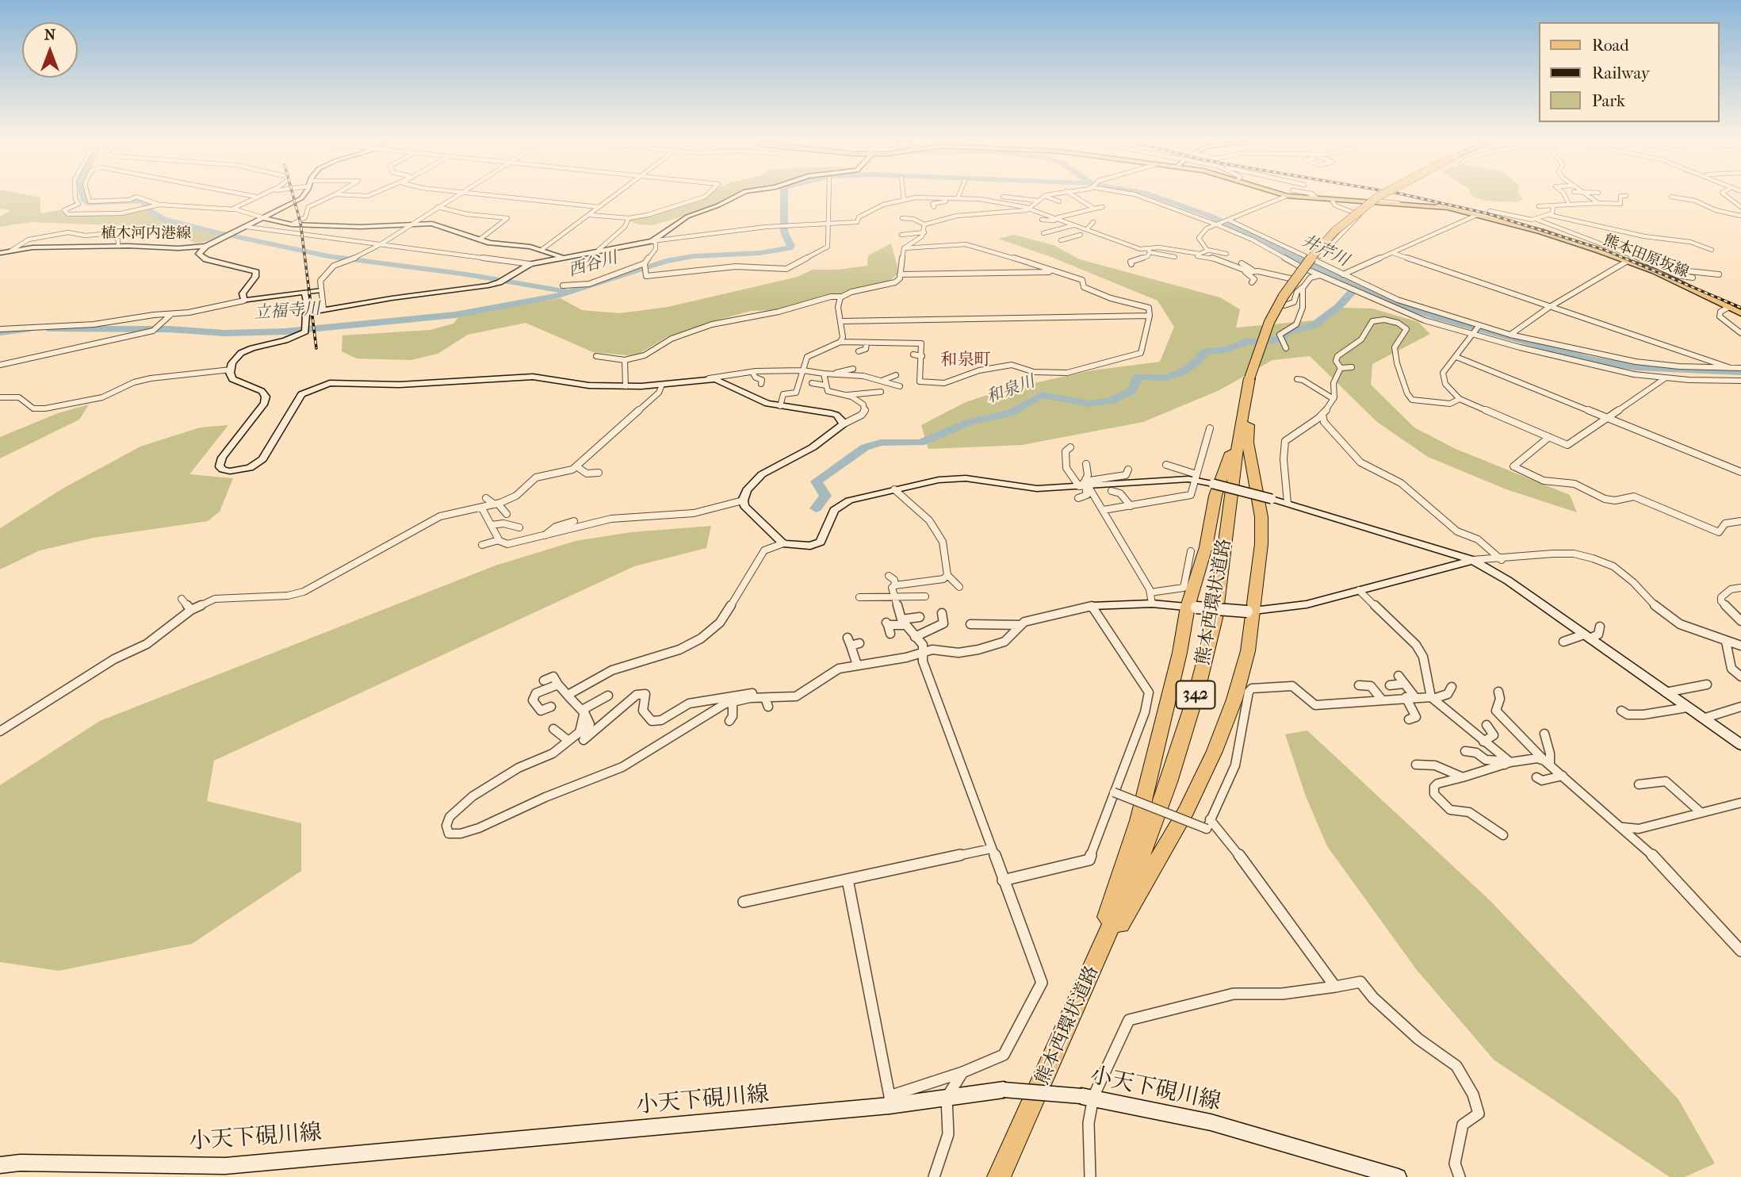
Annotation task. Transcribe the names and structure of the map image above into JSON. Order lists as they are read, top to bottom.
{
  "streets": {
    "highway": ["熊本西環状道路", "342"],
    "main road": ["植木河内港線", "熊本田原坂線"],
    "street": ["小天下硯川線"]
  },
  "districts": ["和泉町"],
  "water": [
    "井芹川",
    "西谷川",
    "立福寺川",
    "和泉川"
  ],
  "legend": ["Road", "Railway", "Park"],
  "north": "top"
}
